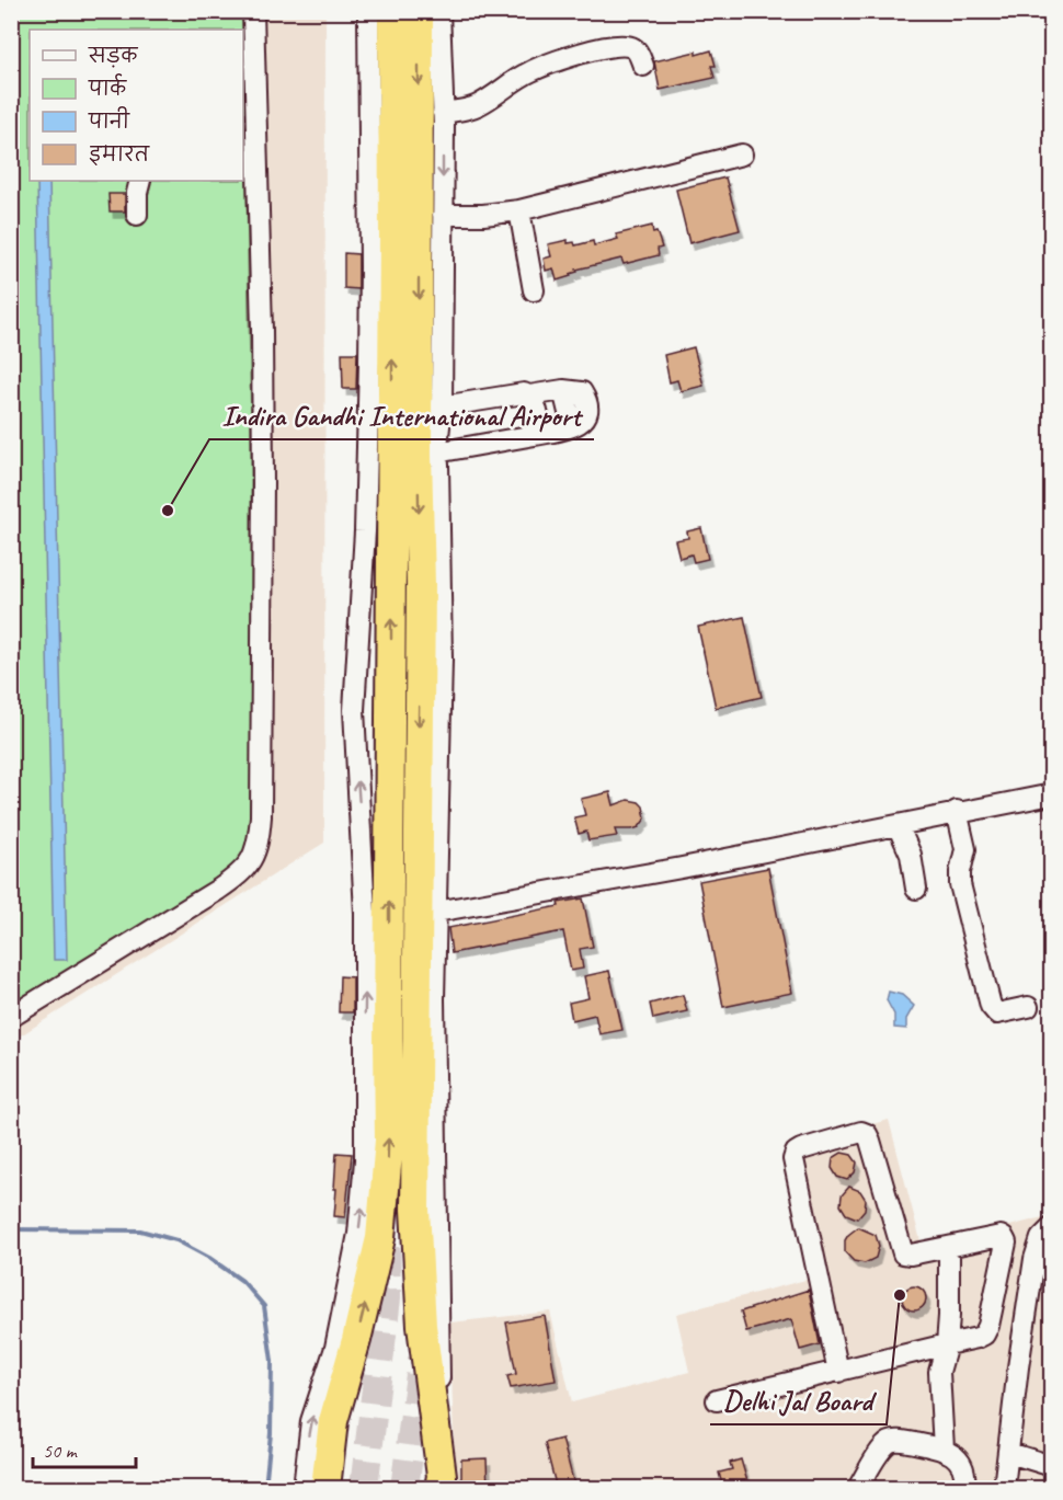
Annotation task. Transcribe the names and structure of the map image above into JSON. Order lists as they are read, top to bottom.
{
  "places": ["Indira Gandhi International Airport", "Delhi Jal Board"],
  "legend": [
    "सड़क",
    "पार्क",
    "पानी",
    "इमारत"
  ],
  "scale_bar": "50 m"
}
